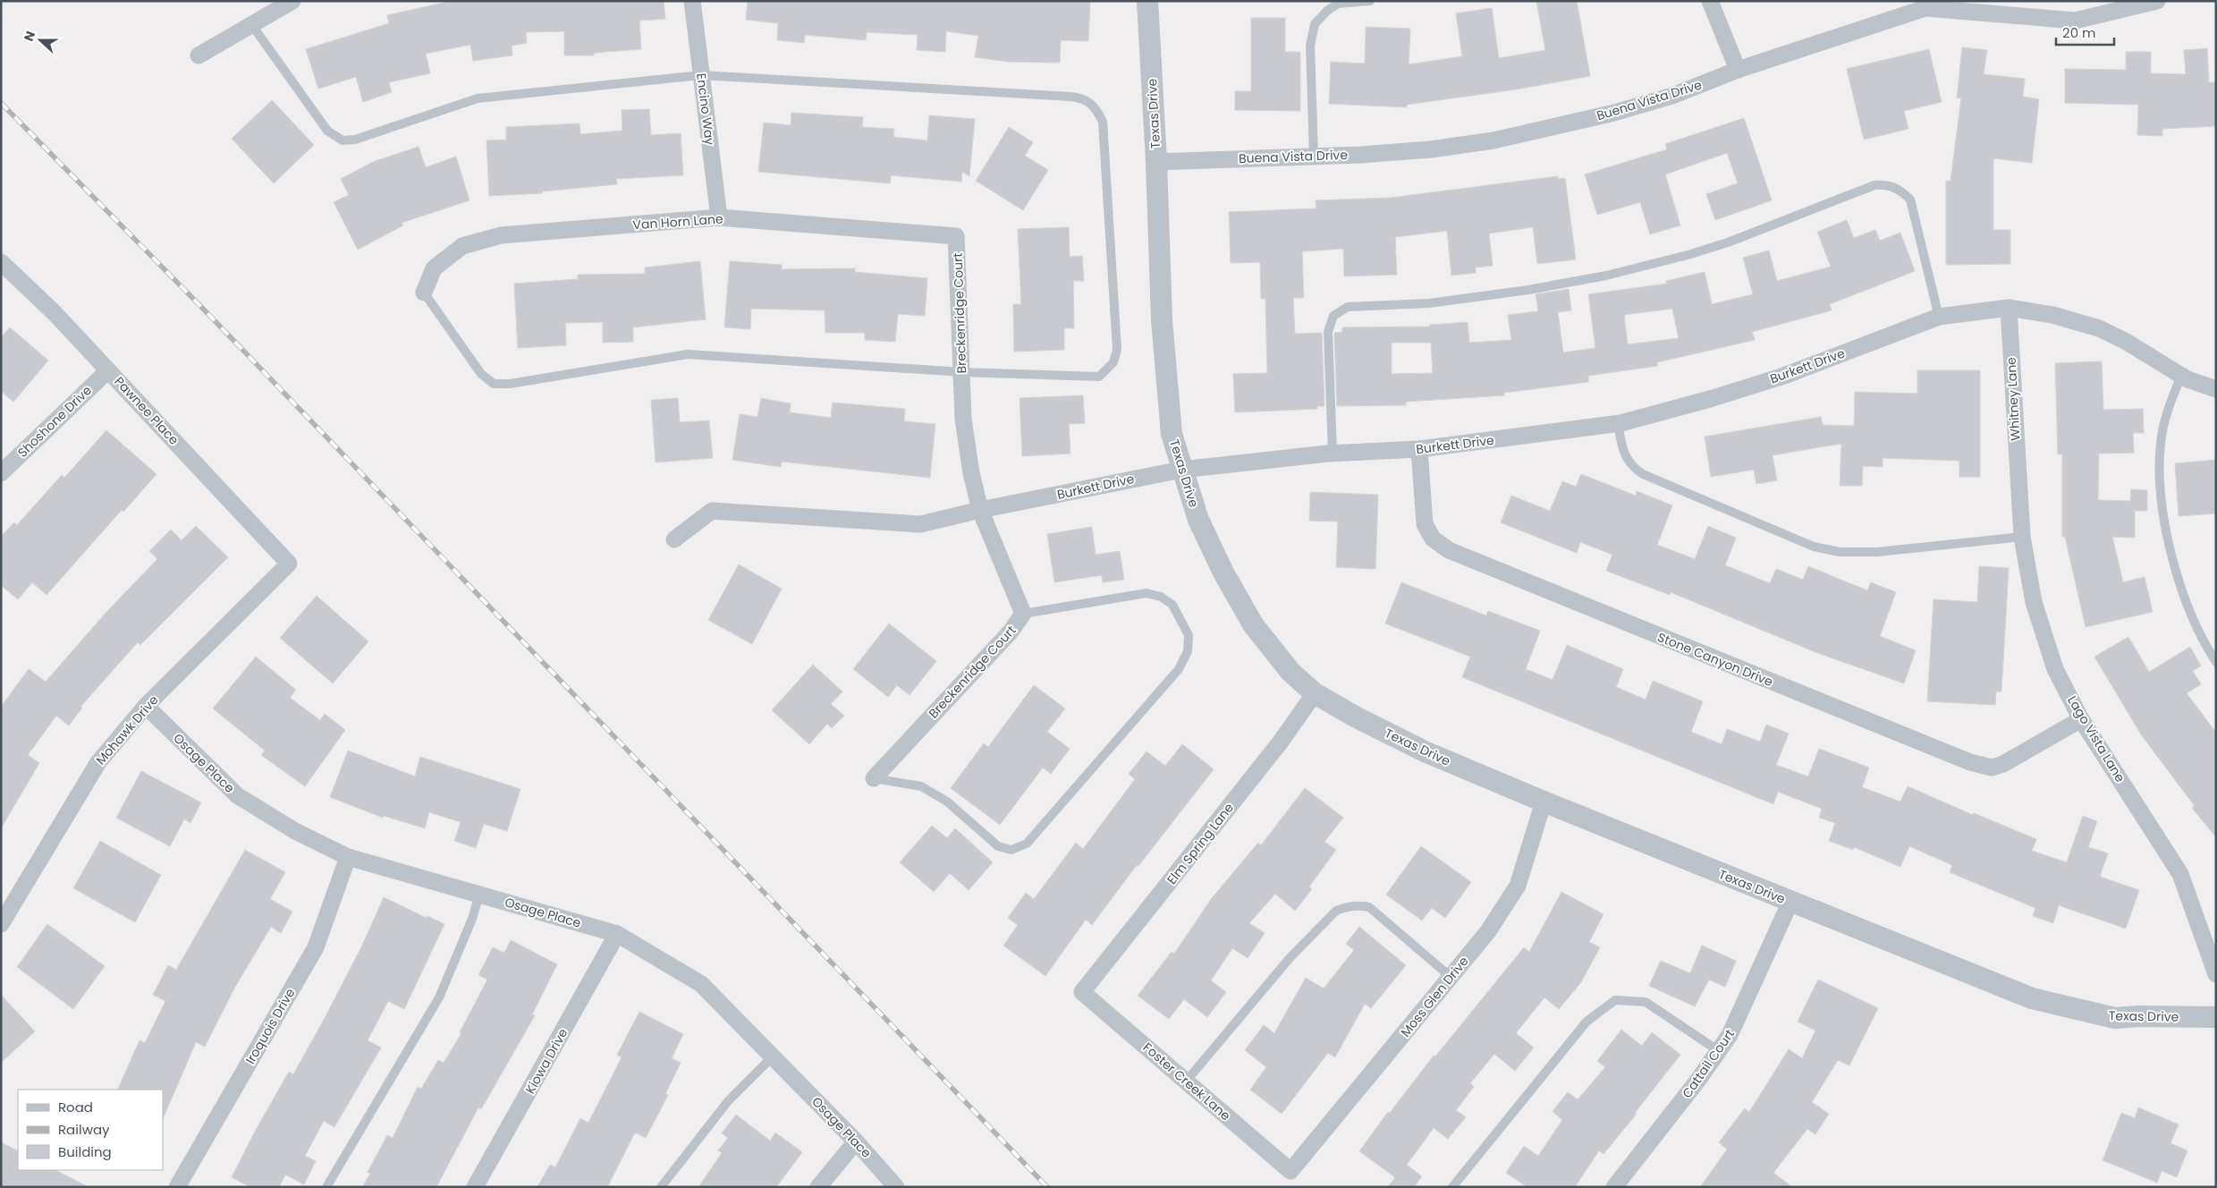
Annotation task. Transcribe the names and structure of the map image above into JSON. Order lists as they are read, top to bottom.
{
  "streets": {
    "street": [
      "Buena Vista Drive",
      "Encino Way",
      "Texas Drive",
      "Van Horn Lane",
      "Breckenridge Court",
      "Burkett Drive",
      "Whitney Lane",
      "Pawnee Place",
      "Shoshone Drive",
      "Stone Canyon Drive",
      "Mohawk Drive",
      "Lago Vista Lane",
      "Osage Place",
      "Elm Spring Lane",
      "Moss Glen Drive",
      "Iroquois Drive",
      "Kiowa Drive",
      "Cattail Court",
      "Foster Creek Lane"
    ]
  },
  "crossings": [
    ["Buena Vista Drive", "Texas Drive"],
    ["Encino Way", "Van Horn Lane"],
    ["Texas Drive", "Burkett Drive"],
    ["Texas Drive", "Elm Spring Lane"],
    ["Texas Drive", "Moss Glen Drive"],
    ["Texas Drive", "Cattail Court"],
    ["Van Horn Lane", "Breckenridge Court"],
    ["Breckenridge Court", "Burkett Drive"],
    ["Burkett Drive", "Whitney Lane"],
    ["Burkett Drive", "Stone Canyon Drive"],
    ["Whitney Lane", "Lago Vista Lane"],
    ["Pawnee Place", "Shoshone Drive"],
    ["Pawnee Place", "Mohawk Drive"],
    ["Stone Canyon Drive", "Lago Vista Lane"],
    ["Mohawk Drive", "Osage Place"],
    ["Osage Place", "Iroquois Drive"],
    ["Osage Place", "Kiowa Drive"],
    ["Elm Spring Lane", "Foster Creek Lane"],
    ["Moss Glen Drive", "Foster Creek Lane"]
  ],
  "legend": ["Road", "Railway", "Building"],
  "scale_bar": "20 m",
  "north": "left"
}
